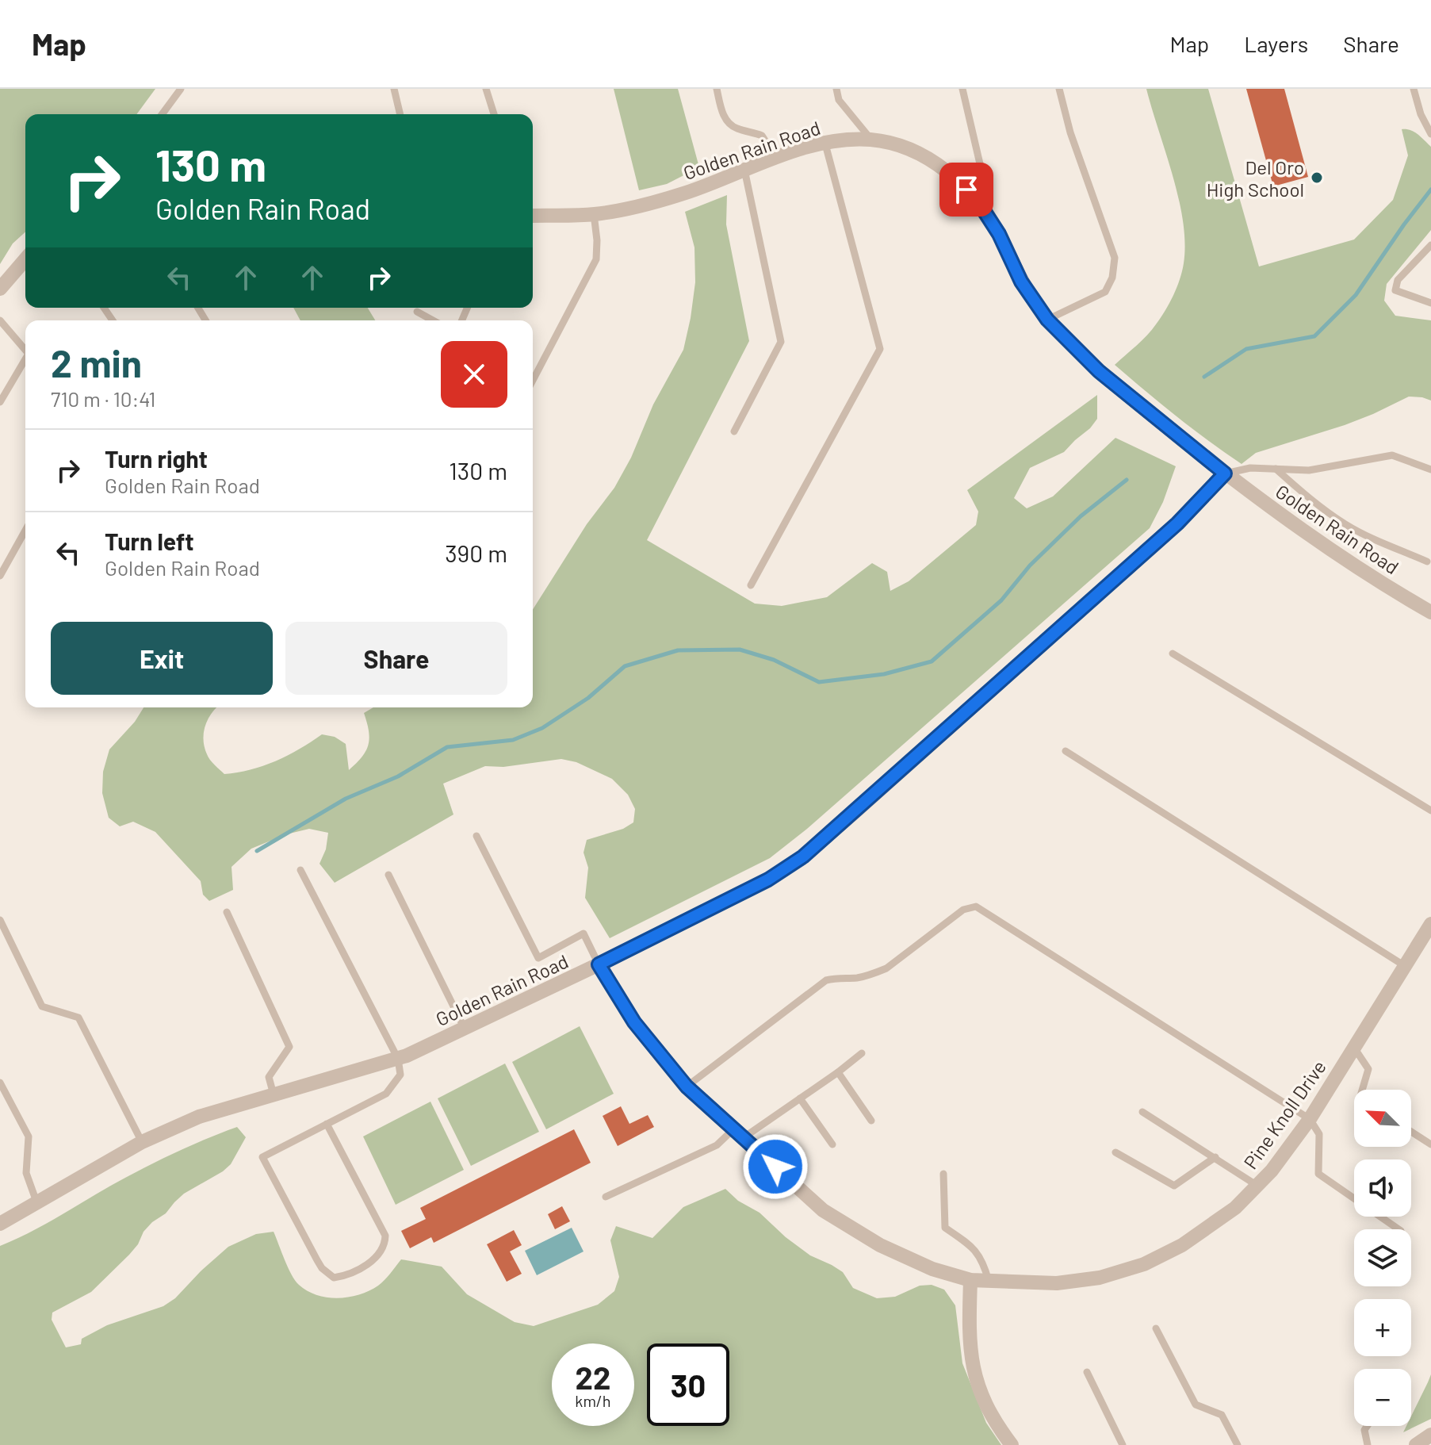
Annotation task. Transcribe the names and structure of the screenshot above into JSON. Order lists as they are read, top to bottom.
{
  "streets": {
    "street": ["Golden Rain Road", "Pine Knoll Drive"]
  },
  "crossings": [
    ["Golden Rain Road", "Pine Knoll Drive"]
  ],
  "places": ["Del Oro High School"],
  "north": "top left",
  "page": {
    "header": "Map",
    "nav": ["Map", "Layers", "Share"],
    "turn": ["130 m", "Golden Rain Road"],
    "heading": ["2 min", "710 m · 10:41"],
    "list": [
      {
        "name": "Turn right",
        "note": "Golden Rain Road",
        "value": "130 m"
      },
      {
        "name": "Turn left",
        "note": "Golden Rain Road",
        "value": "390 m"
      }
    ],
    "buttons": ["Exit", "Share"],
    "map_buttons": ["+", "−"],
    "speed": "22 km/h",
    "limit": "30"
  }
}
